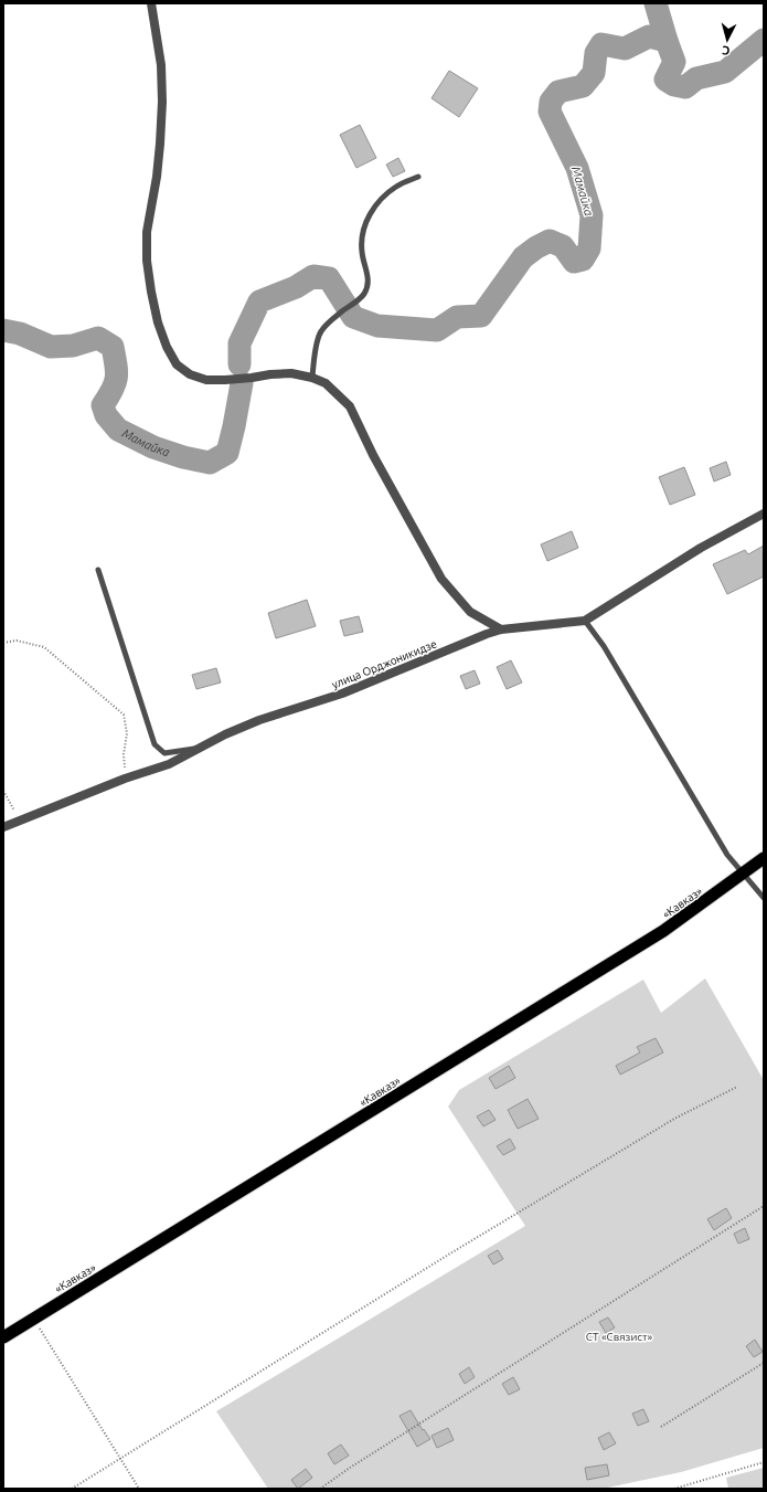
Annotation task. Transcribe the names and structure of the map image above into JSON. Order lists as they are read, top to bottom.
{
  "streets": {
    "highway": ["«Кавказ»"],
    "street": ["улица Орджоникидзе"]
  },
  "water": ["Мамайка"],
  "parks": ["СТ «Связист»"],
  "north": "bottom"
}
